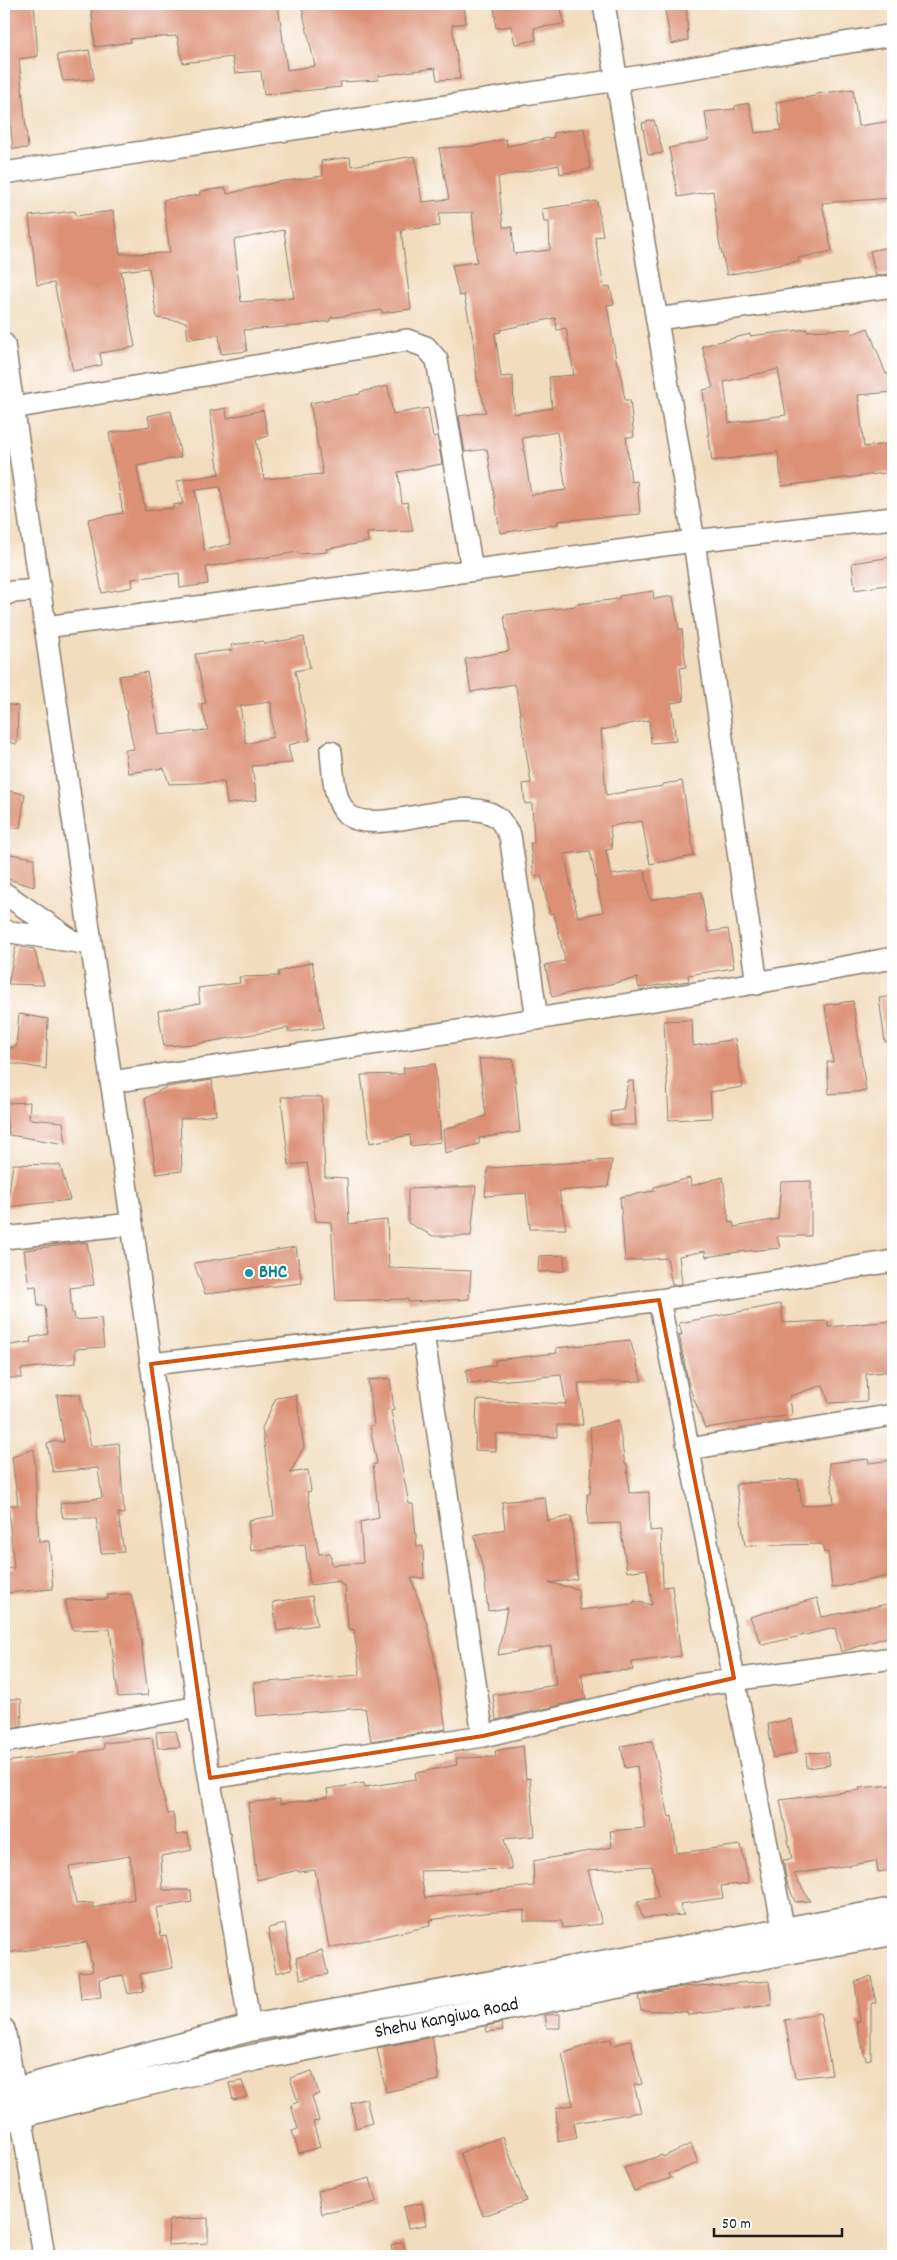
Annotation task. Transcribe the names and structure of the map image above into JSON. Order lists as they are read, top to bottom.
{
  "streets": {
    "main road": ["Shehu Kangiwa Road"]
  },
  "places": ["BHC"],
  "scale_bar": "50 m"
}
